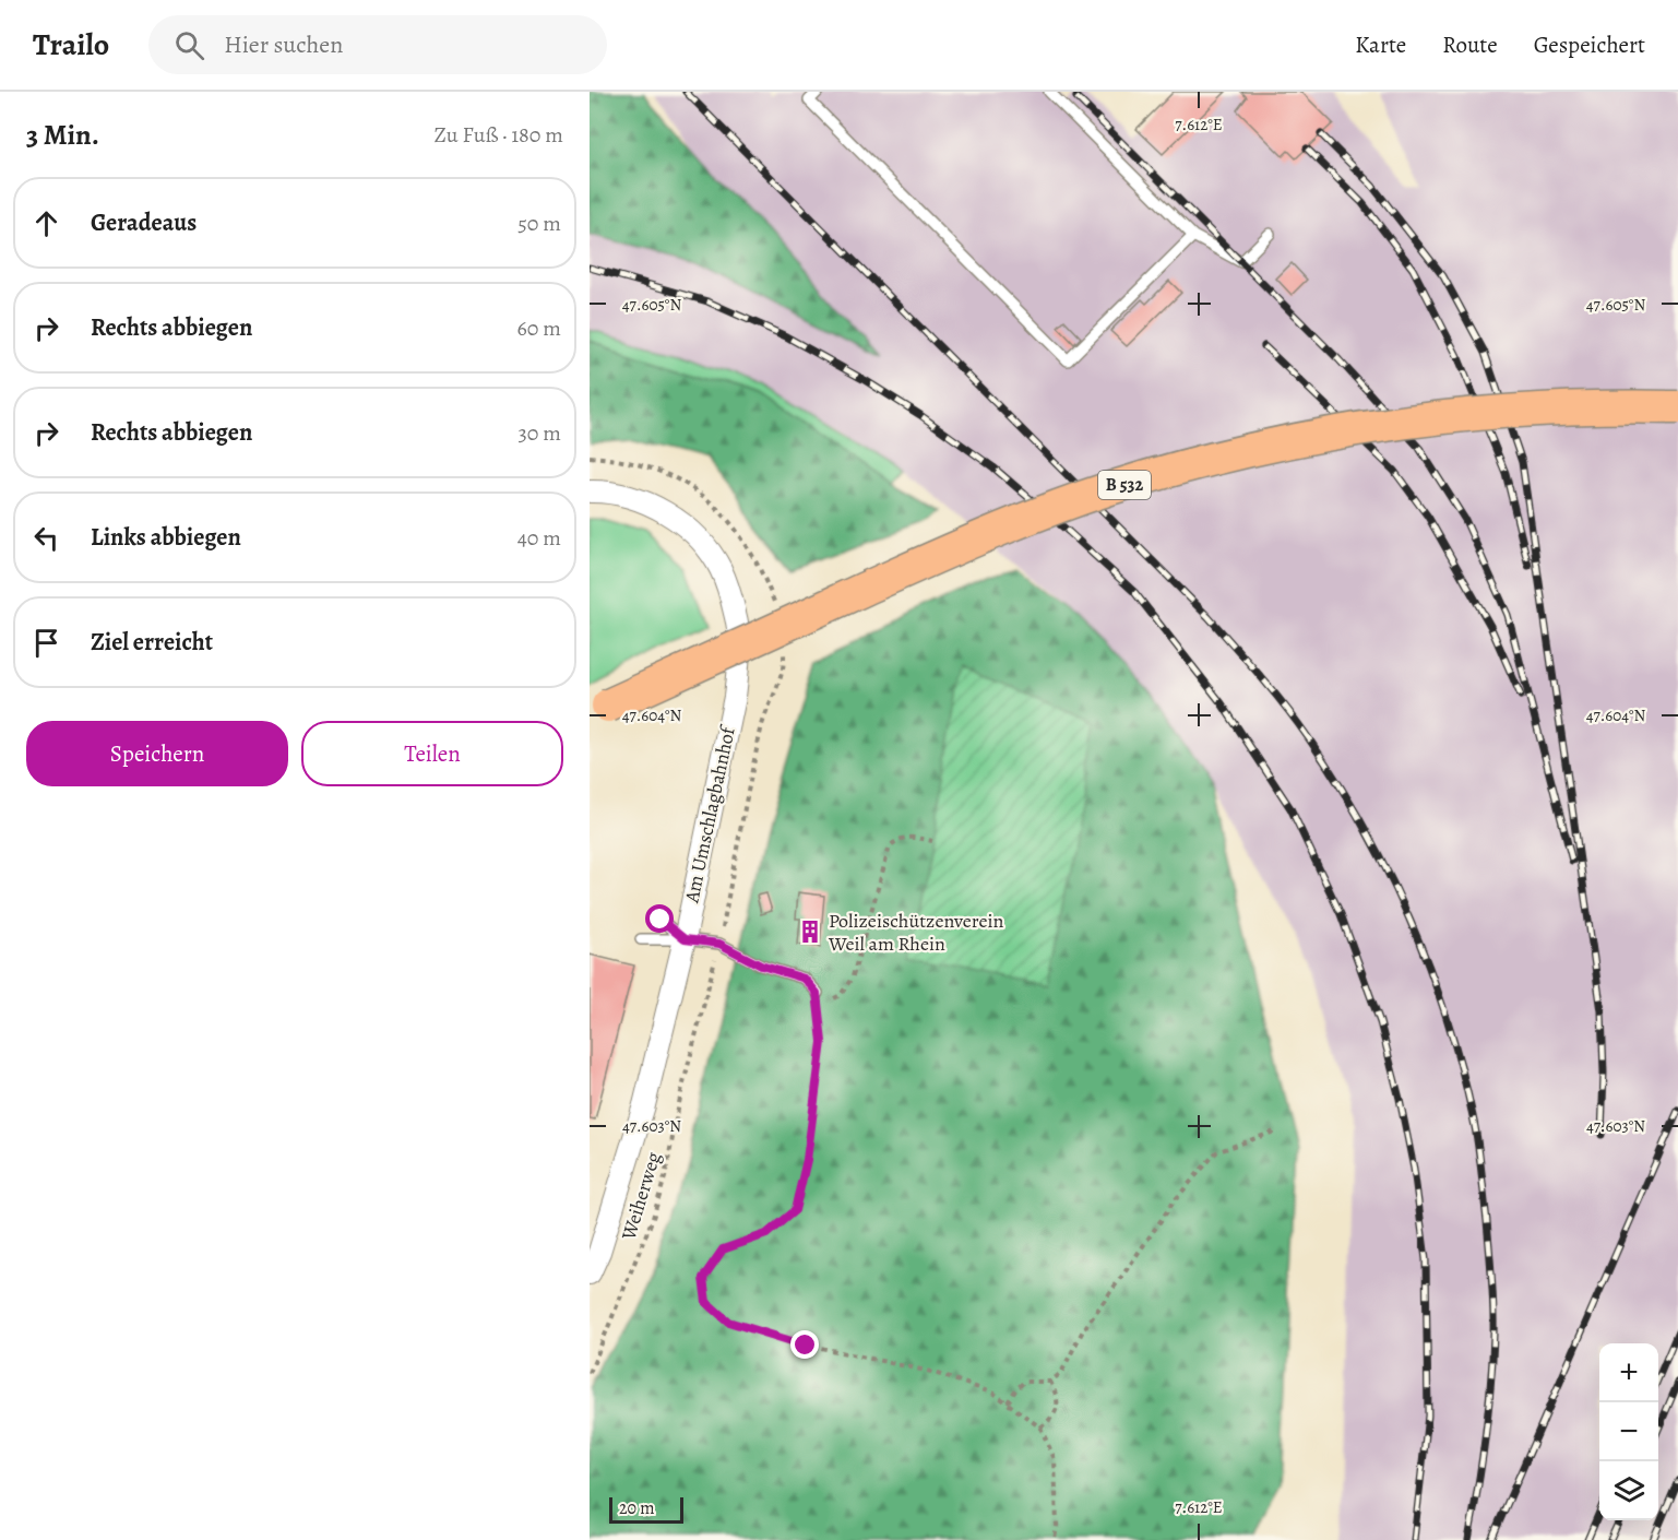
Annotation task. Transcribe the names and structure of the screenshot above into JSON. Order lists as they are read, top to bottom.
{
  "streets": {
    "main road": ["B 532"],
    "street": ["Am Umschlagbahnhof"],
    "path": ["Weiherweg"]
  },
  "places": {
    "building": ["Polizeischützenverein Weil am Rhein"]
  },
  "scale_bar": "20 m",
  "page": {
    "header": "Trailo",
    "search": "Hier suchen",
    "nav": ["Karte", "Route", "Gespeichert"],
    "heading": ["3 Min.", "Zu Fuß · 180 m"],
    "list": [
      ["Geradeaus", "50 m"],
      ["Rechts abbiegen", "60 m"],
      ["Rechts abbiegen", "30 m"],
      ["Links abbiegen", "40 m"],
      "Ziel erreicht"
    ],
    "buttons": ["Speichern", "Teilen"],
    "map_buttons": ["+", "−"],
    "scale": "20 m"
  },
  "coordinates": [
    "7.612°E",
    "47.605°N",
    "47.604°N",
    "47.603°N"
  ]
}
